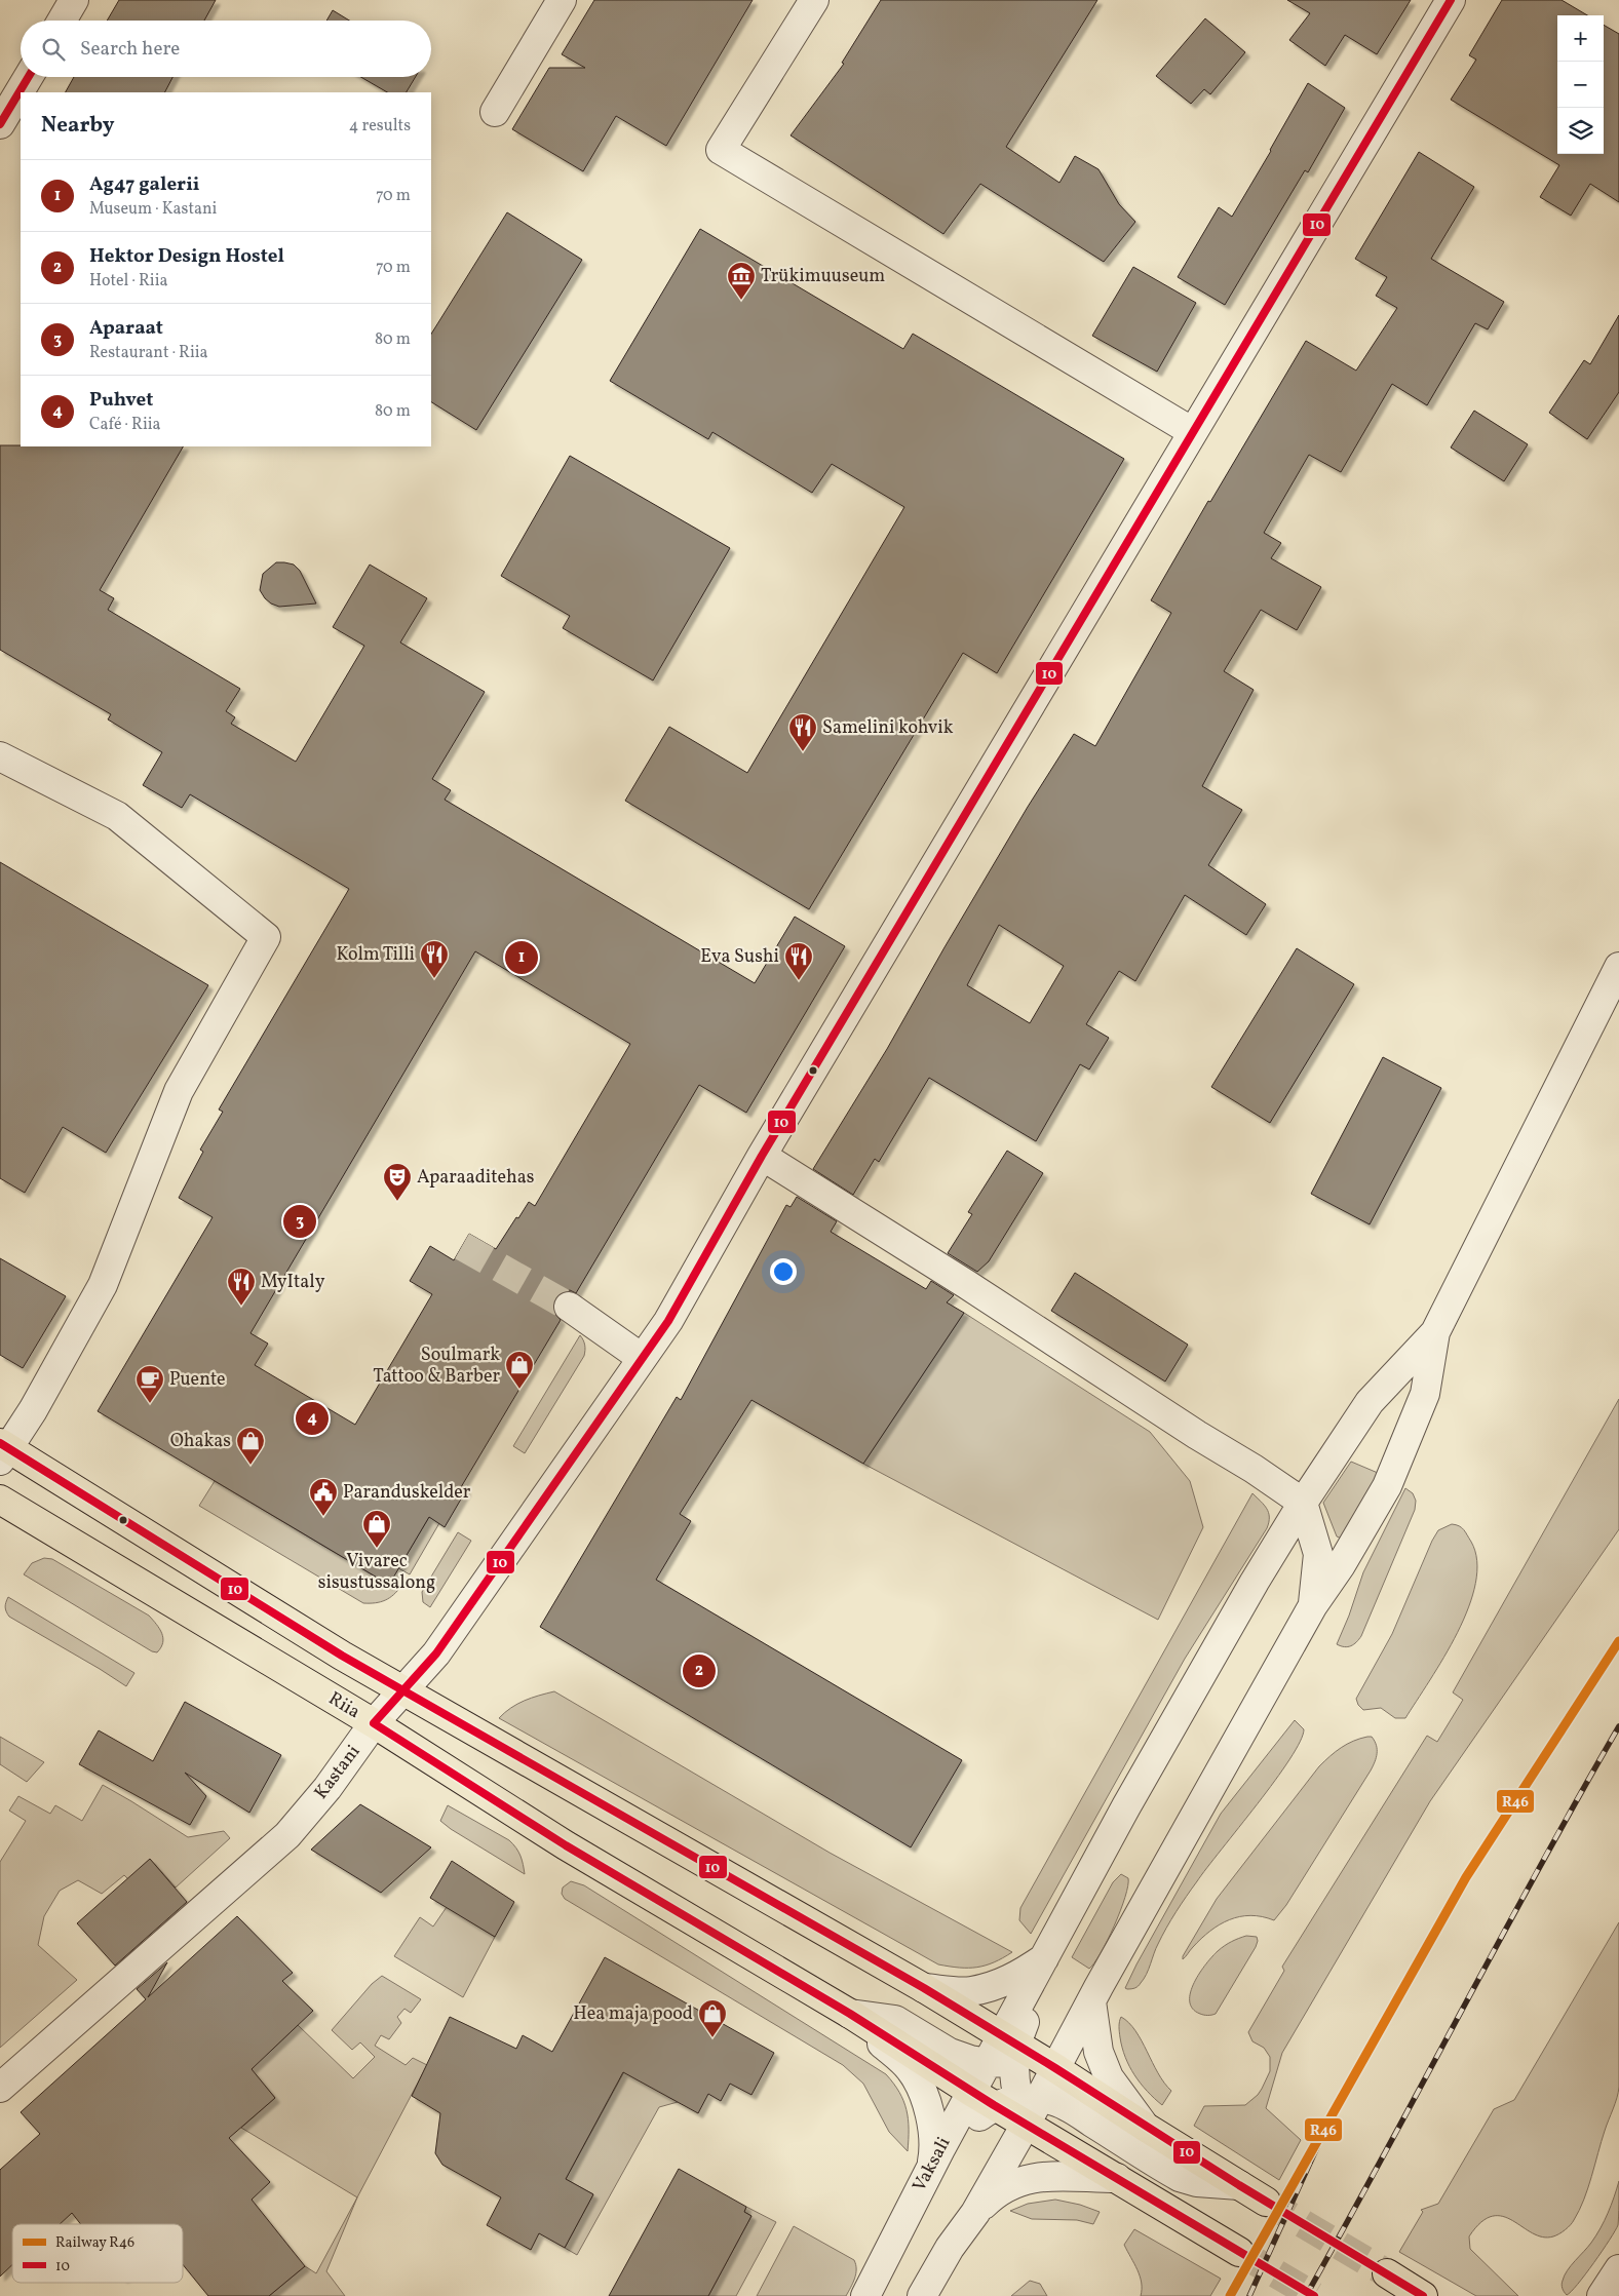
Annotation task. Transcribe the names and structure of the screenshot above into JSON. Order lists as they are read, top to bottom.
{
  "streets": {
    "highway": ["Riia"],
    "street": ["Kastani", "Vaksali"]
  },
  "crossings": [
    ["Riia", "Kastani"],
    ["Riia", "Vaksali"]
  ],
  "places": {
    "museum": ["Trükimuuseum"],
    "restaurant": [
      "Samelini kohvik",
      "Kolm Tilli",
      "Eva Sushi",
      "MyItaly"
    ],
    "theatre": ["Aparaaditehas"],
    "shop": [
      "Soulmark Tattoo & Barber",
      "Ohakas",
      "Vivarec sisustussalong",
      "Hea maja pood"
    ],
    "cafe": ["Puente"],
    "public building": ["Paranduskelder"]
  },
  "lines": ["transit line 10", "rail line R46"],
  "legend": ["Railway R46", "10"],
  "page": {
    "map_buttons": ["+", "−"],
    "search": "Search here",
    "heading": ["Nearby", "4 results"],
    "list": [
      {
        "mark": "1",
        "name": "Ag47 galerii",
        "note": "Museum · Kastani",
        "value": "70 m"
      },
      {
        "mark": "2",
        "name": "Hektor Design Hostel",
        "note": "Hotel · Riia",
        "value": "70 m"
      },
      {
        "mark": "3",
        "name": "Aparaat",
        "note": "Restaurant · Riia",
        "value": "80 m"
      },
      {
        "mark": "4",
        "name": "Puhvet",
        "note": "Café · Riia",
        "value": "80 m"
      }
    ],
    "pins": [
      "1",
      "3",
      "4",
      "2"
    ]
  }
}
